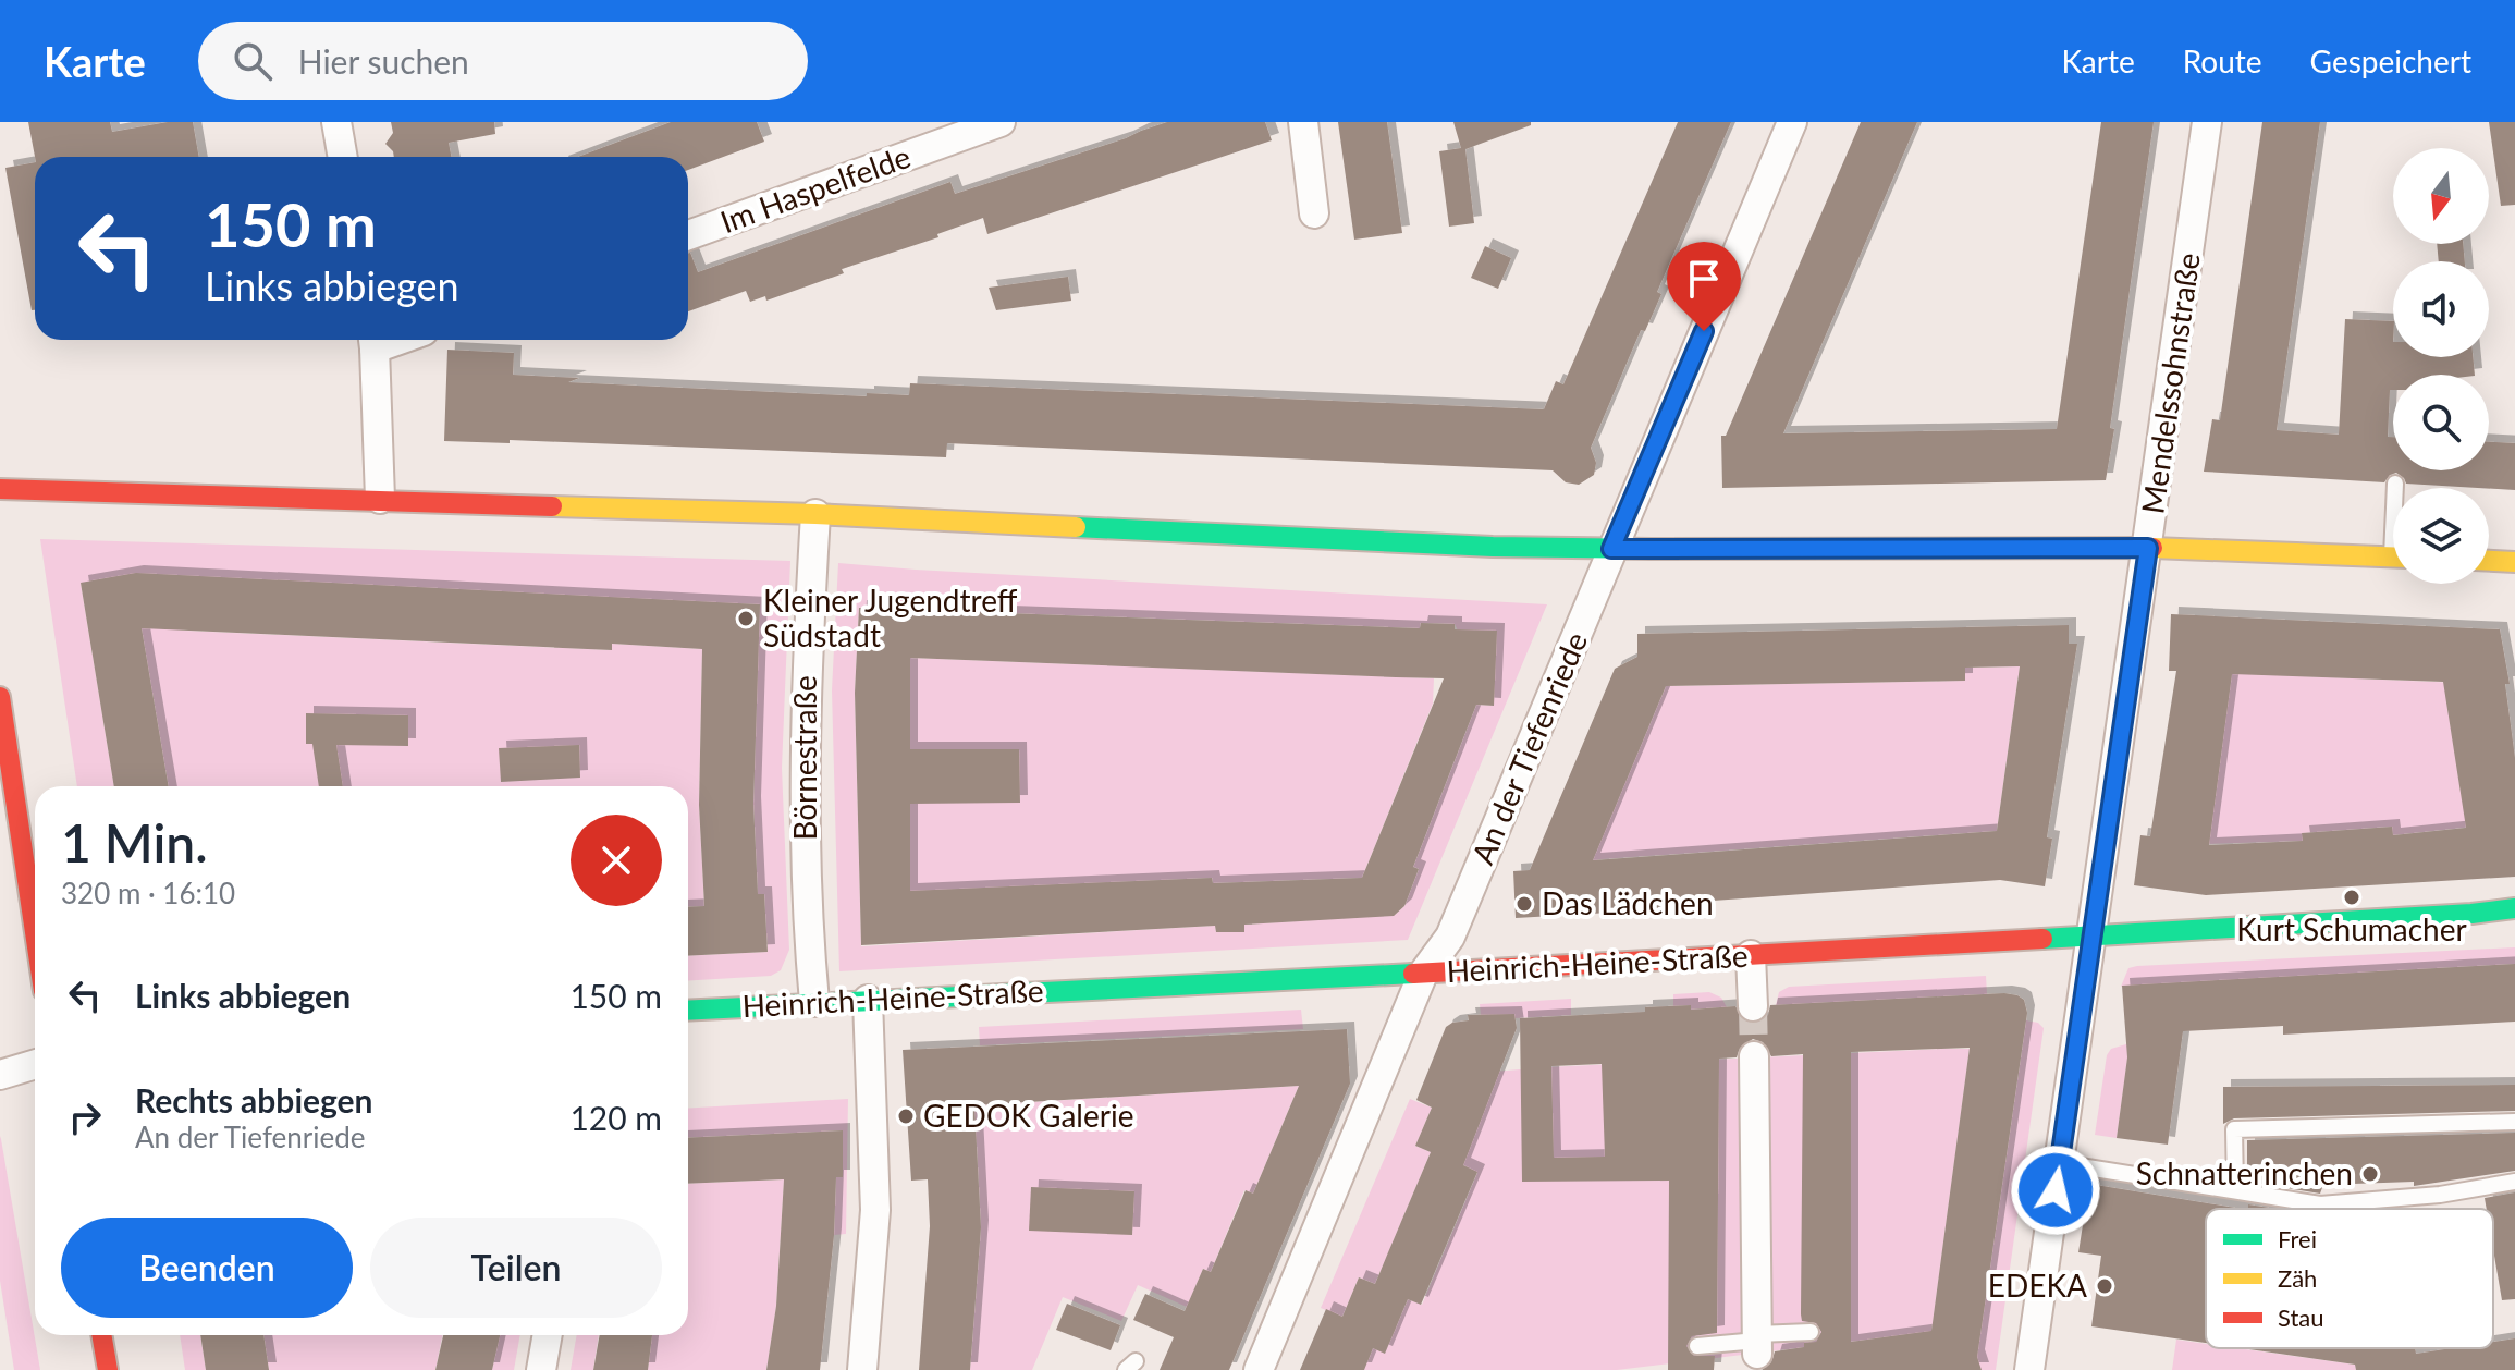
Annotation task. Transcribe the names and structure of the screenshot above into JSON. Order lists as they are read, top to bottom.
{
  "streets": {
    "street": [
      "Im Haspelfelde",
      "Mendelssohnstraße",
      "An der Tiefenriede",
      "Börnestraße",
      "Heinrich-Heine-Straße"
    ]
  },
  "crossings": [
    ["Mendelssohnstraße", "Heinrich-Heine-Straße"],
    ["An der Tiefenriede", "Heinrich-Heine-Straße"],
    ["Börnestraße", "Heinrich-Heine-Straße"]
  ],
  "places": [
    "Kleiner Jugendtreff Südstadt",
    "Kurt Schumacher",
    "Das Lädchen",
    "GEDOK Galerie",
    "Schnatterinchen",
    "EDEKA"
  ],
  "legend": ["Frei", "Zäh", "Stau"],
  "north": "bottom",
  "page": {
    "header": "Karte",
    "search": "Hier suchen",
    "nav": ["Karte", "Route", "Gespeichert"],
    "turn": ["150 m", "Links abbiegen"],
    "heading": ["1 Min.", "320 m · 16:10"],
    "list": [
      {
        "name": "Links abbiegen",
        "value": "150 m"
      },
      {
        "name": "Rechts abbiegen",
        "note": "An der Tiefenriede",
        "value": "120 m"
      }
    ],
    "buttons": ["Beenden", "Teilen"]
  }
}
